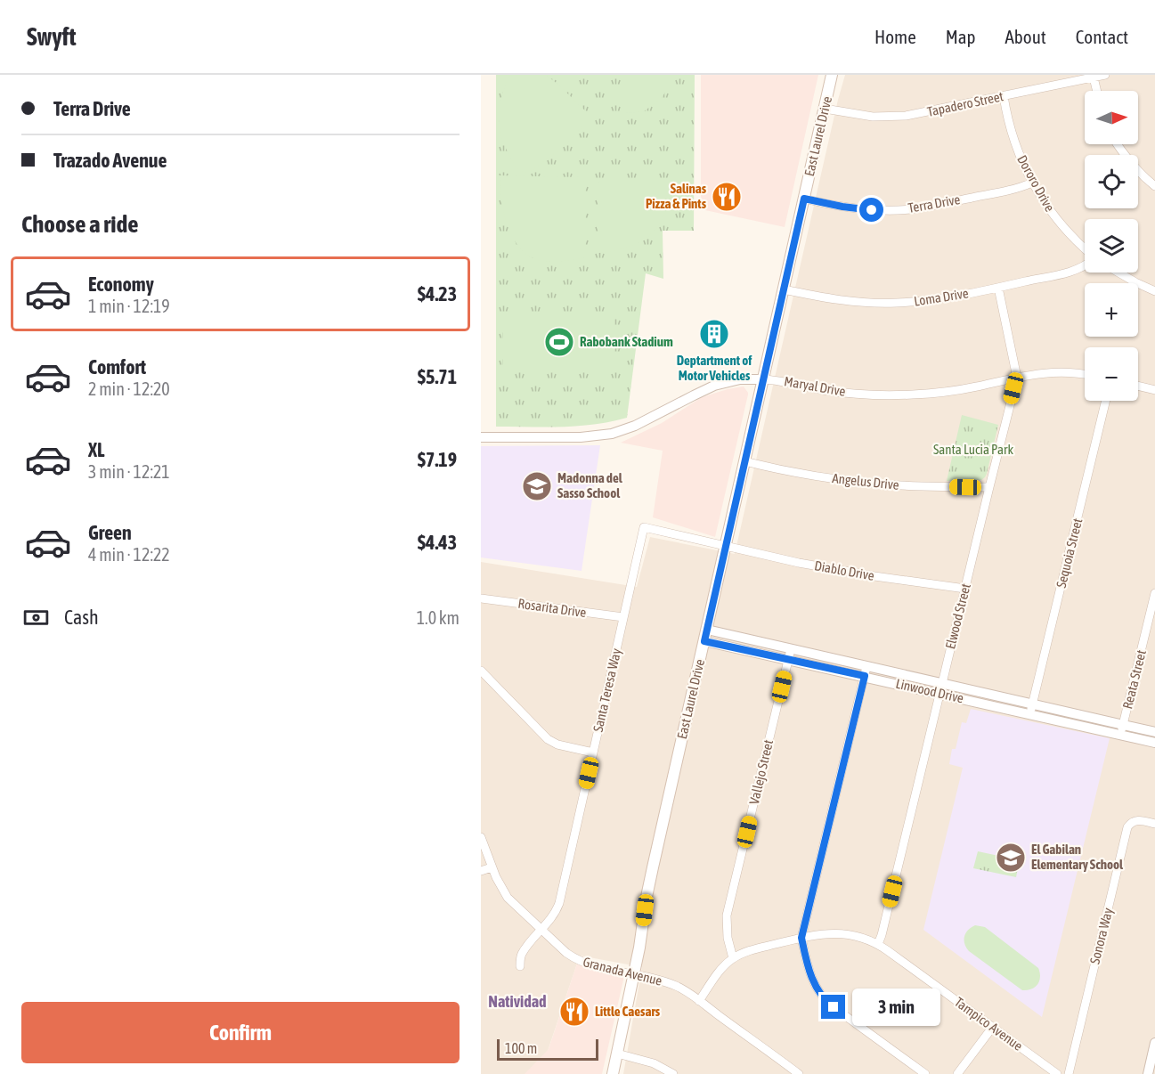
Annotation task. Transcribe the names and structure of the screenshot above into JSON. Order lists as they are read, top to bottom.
{
  "streets": {
    "main road": ["East Laurel Drive"],
    "street": [
      "Tapadero Street",
      "Dororo Drive",
      "Terra Drive",
      "Loma Drive",
      "Maryal Drive",
      "Angelus Drive",
      "Sequoia Street",
      "Diablo Drive",
      "Rosarita Drive",
      "Elwood Street",
      "Reata Street",
      "Santa Teresa Way",
      "Linwood Drive",
      "Vallejo Street",
      "Sonora Way",
      "Granada Avenue",
      "Tampico Avenue"
    ]
  },
  "crossings": [
    ["Tapadero Street", "East Laurel Drive"],
    ["Tapadero Street", "Dororo Drive"],
    ["East Laurel Drive", "Terra Drive"],
    ["East Laurel Drive", "Loma Drive"],
    ["East Laurel Drive", "Maryal Drive"],
    ["East Laurel Drive", "Angelus Drive"],
    ["East Laurel Drive", "Diablo Drive"],
    ["East Laurel Drive", "Santa Teresa Way"],
    ["East Laurel Drive", "Linwood Drive"],
    ["East Laurel Drive", "Granada Avenue"],
    ["Dororo Drive", "Terra Drive"],
    ["Loma Drive", "Elwood Street"],
    ["Maryal Drive", "Elwood Street"],
    ["Angelus Drive", "Elwood Street"],
    ["Sequoia Street", "Linwood Drive"],
    ["Diablo Drive", "Elwood Street"],
    ["Diablo Drive", "Santa Teresa Way"],
    ["Rosarita Drive", "Santa Teresa Way"],
    ["Elwood Street", "Linwood Drive"],
    ["Elwood Street", "Tampico Avenue"],
    ["Reata Street", "Linwood Drive"],
    ["Santa Teresa Way", "Granada Avenue"],
    ["Linwood Drive", "Vallejo Street"],
    ["Vallejo Street", "Tampico Avenue"],
    ["Granada Avenue", "Tampico Avenue"]
  ],
  "districts": ["Natividad"],
  "parks": ["Santa Lucia Park"],
  "places": {
    "restaurant": ["Salinas Pizza & Pints", "Little Caesars"],
    "building": ["Deptartment of Motor Vehicles"],
    "sports": ["Rabobank Stadium"],
    "school or university": ["Madonna del Sasso School", "El Gabilan Elementary School"]
  },
  "scale_bar": "100 m",
  "north": "right",
  "page": {
    "header": "Swyft",
    "nav": [
      "Home",
      "Map",
      "About",
      "Contact"
    ],
    "banner": ["Terra Drive", "Trazado Avenue"],
    "map_buttons": ["+", "−"],
    "heading": "Choose a ride",
    "list": [
      {
        "name": "Economy",
        "note": "1 min · 12:19",
        "value": "$4.23"
      },
      {
        "name": "Comfort",
        "note": "2 min · 12:20",
        "value": "$5.71"
      },
      {
        "name": "XL",
        "note": "3 min · 12:21",
        "value": "$7.19"
      },
      {
        "name": "Green",
        "note": "4 min · 12:22",
        "value": "$4.43"
      }
    ],
    "pay": ["Cash", "1.0 km"],
    "bubble": "3 min",
    "buttons": "Confirm",
    "scale": "100 m"
  }
}
